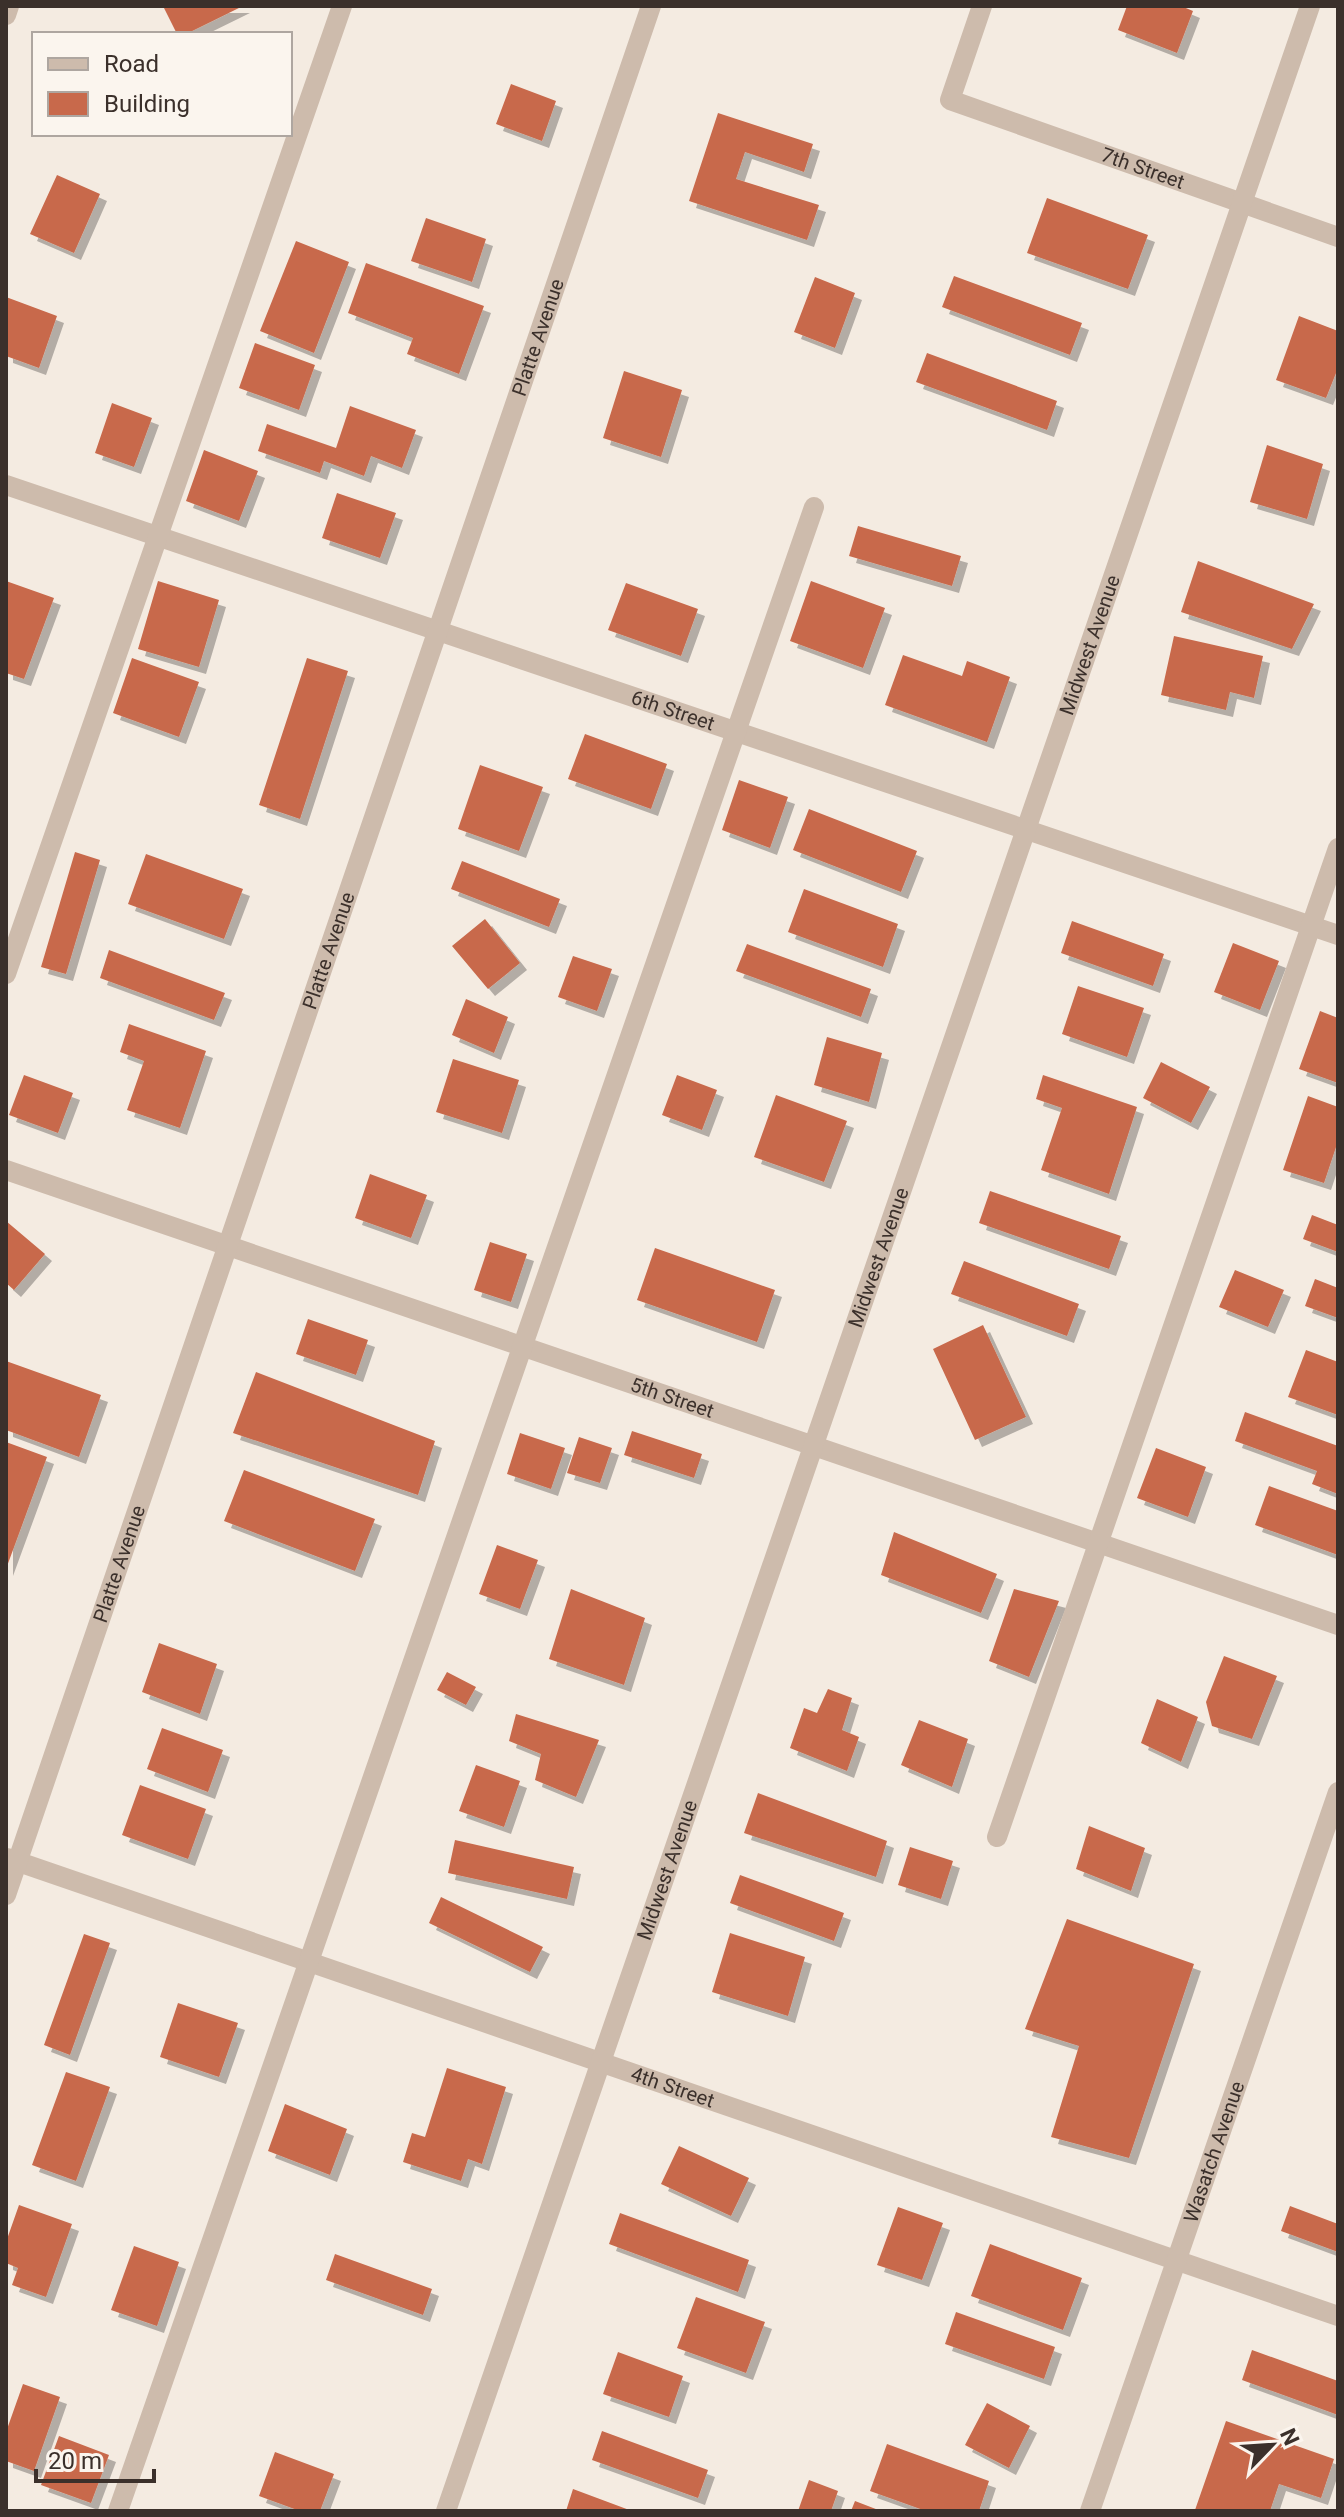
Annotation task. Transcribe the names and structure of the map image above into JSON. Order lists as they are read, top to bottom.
{
  "streets": {
    "street": [
      "7th Street",
      "Platte Avenue",
      "Midwest Avenue",
      "6th Street",
      "5th Street",
      "4th Street",
      "Wasatch Avenue"
    ]
  },
  "crossings": [
    ["7th Street", "Midwest Avenue"],
    ["Platte Avenue", "6th Street"],
    ["Platte Avenue", "5th Street"],
    ["Platte Avenue", "4th Street"],
    ["Midwest Avenue", "6th Street"],
    ["Midwest Avenue", "5th Street"],
    ["Midwest Avenue", "4th Street"],
    ["4th Street", "Wasatch Avenue"]
  ],
  "legend": ["Road", "Building"],
  "scale_bar": "20 m",
  "north": "top right"
}
